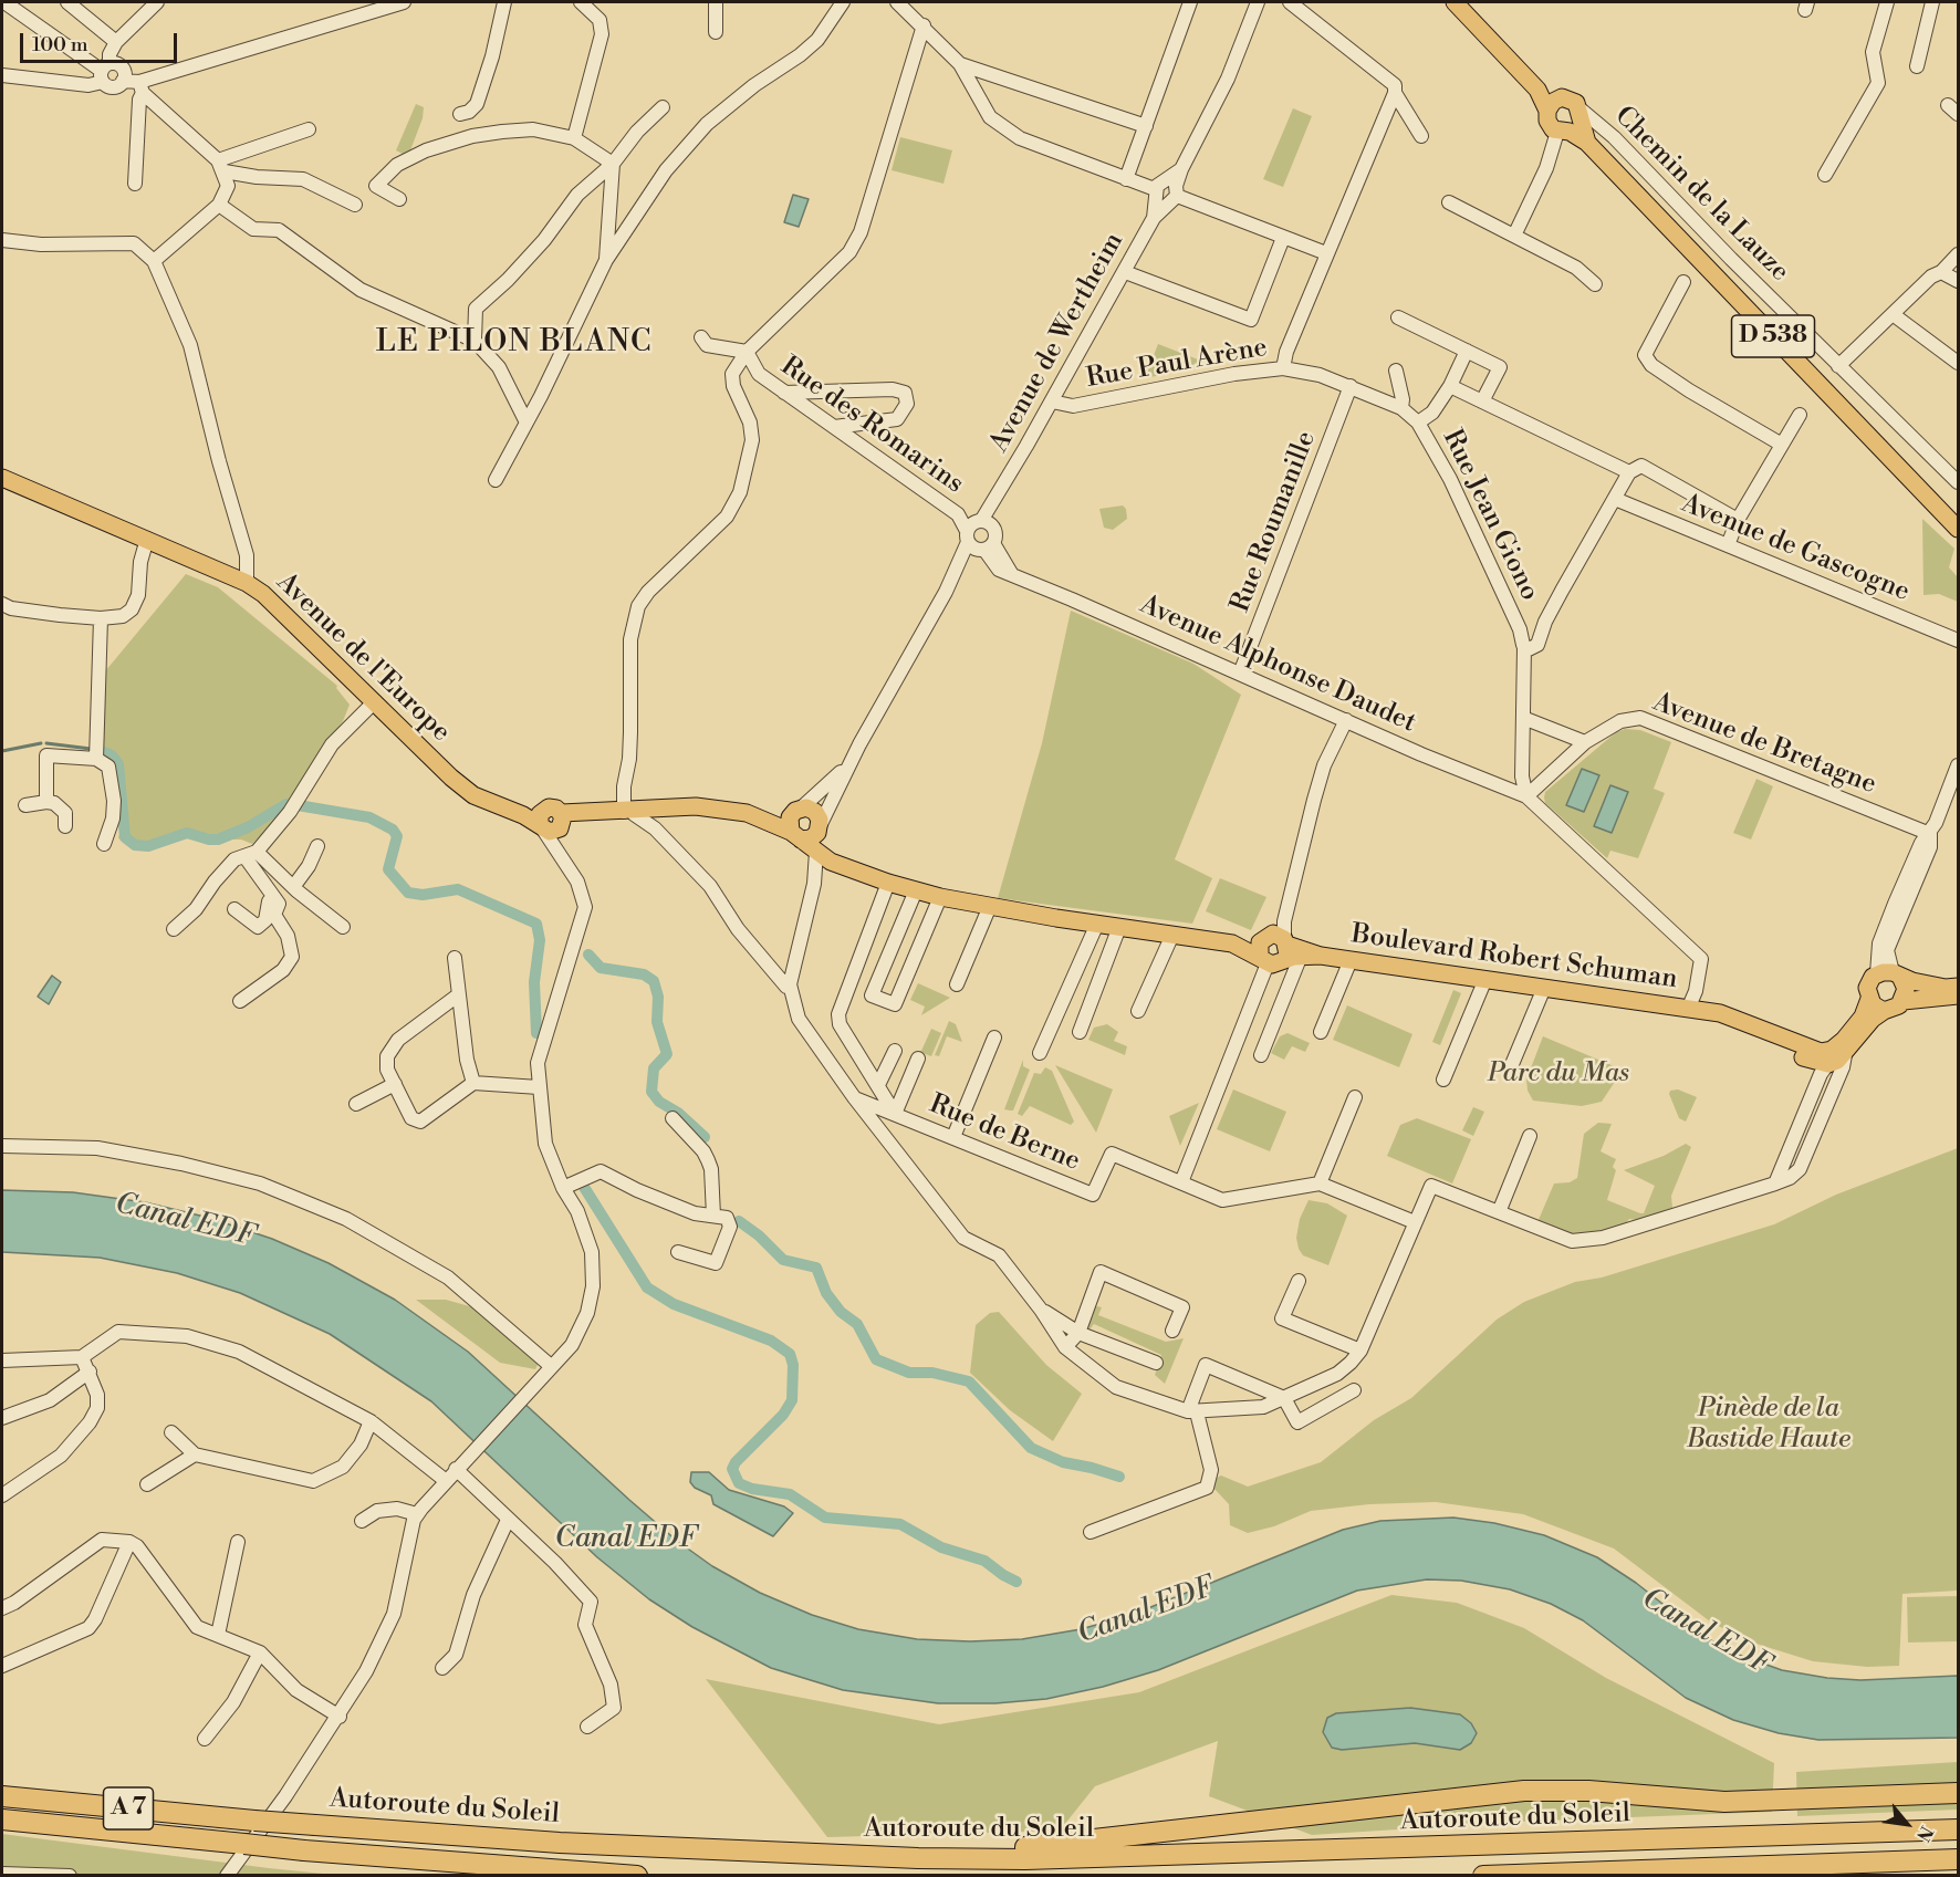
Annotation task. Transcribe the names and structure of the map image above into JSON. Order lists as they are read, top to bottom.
{
  "streets": {
    "highway": ["Autoroute du Soleil", "A 7"],
    "main road": ["D 538", "Avenue de l'Europe", "Boulevard Robert Schuman"],
    "street": [
      "Chemin de la Lauze",
      "Avenue de Wertheim",
      "Rue Paul Arène",
      "Rue des Romarins",
      "Rue Jean Giono",
      "Rue Roumanille",
      "Avenue de Gascogne",
      "Avenue Alphonse Daudet",
      "Avenue de Bretagne",
      "Rue de Berne"
    ]
  },
  "crossings": [
    ["Chemin de la Lauze", "D 538"],
    ["Avenue de Wertheim", "Rue Paul Arène"],
    ["Avenue de Wertheim", "Rue des Romarins"],
    ["Avenue de Wertheim", "Avenue Alphonse Daudet"],
    ["Avenue de Wertheim", "Boulevard Robert Schuman"],
    ["Rue Paul Arène", "Rue Jean Giono"],
    ["Rue Paul Arène", "Rue Roumanille"],
    ["Rue des Romarins", "Avenue Alphonse Daudet"],
    ["Rue Roumanille", "Avenue Alphonse Daudet"],
    ["Avenue Alphonse Daudet", "Avenue de Bretagne"],
    ["Avenue Alphonse Daudet", "Boulevard Robert Schuman"]
  ],
  "districts": ["LE PILON BLANC"],
  "water": ["Canal EDF"],
  "parks": ["Parc du Mas", "Pinède de la Bastide Haute"],
  "scale_bar": "100 m",
  "north": "bottom right"
}
